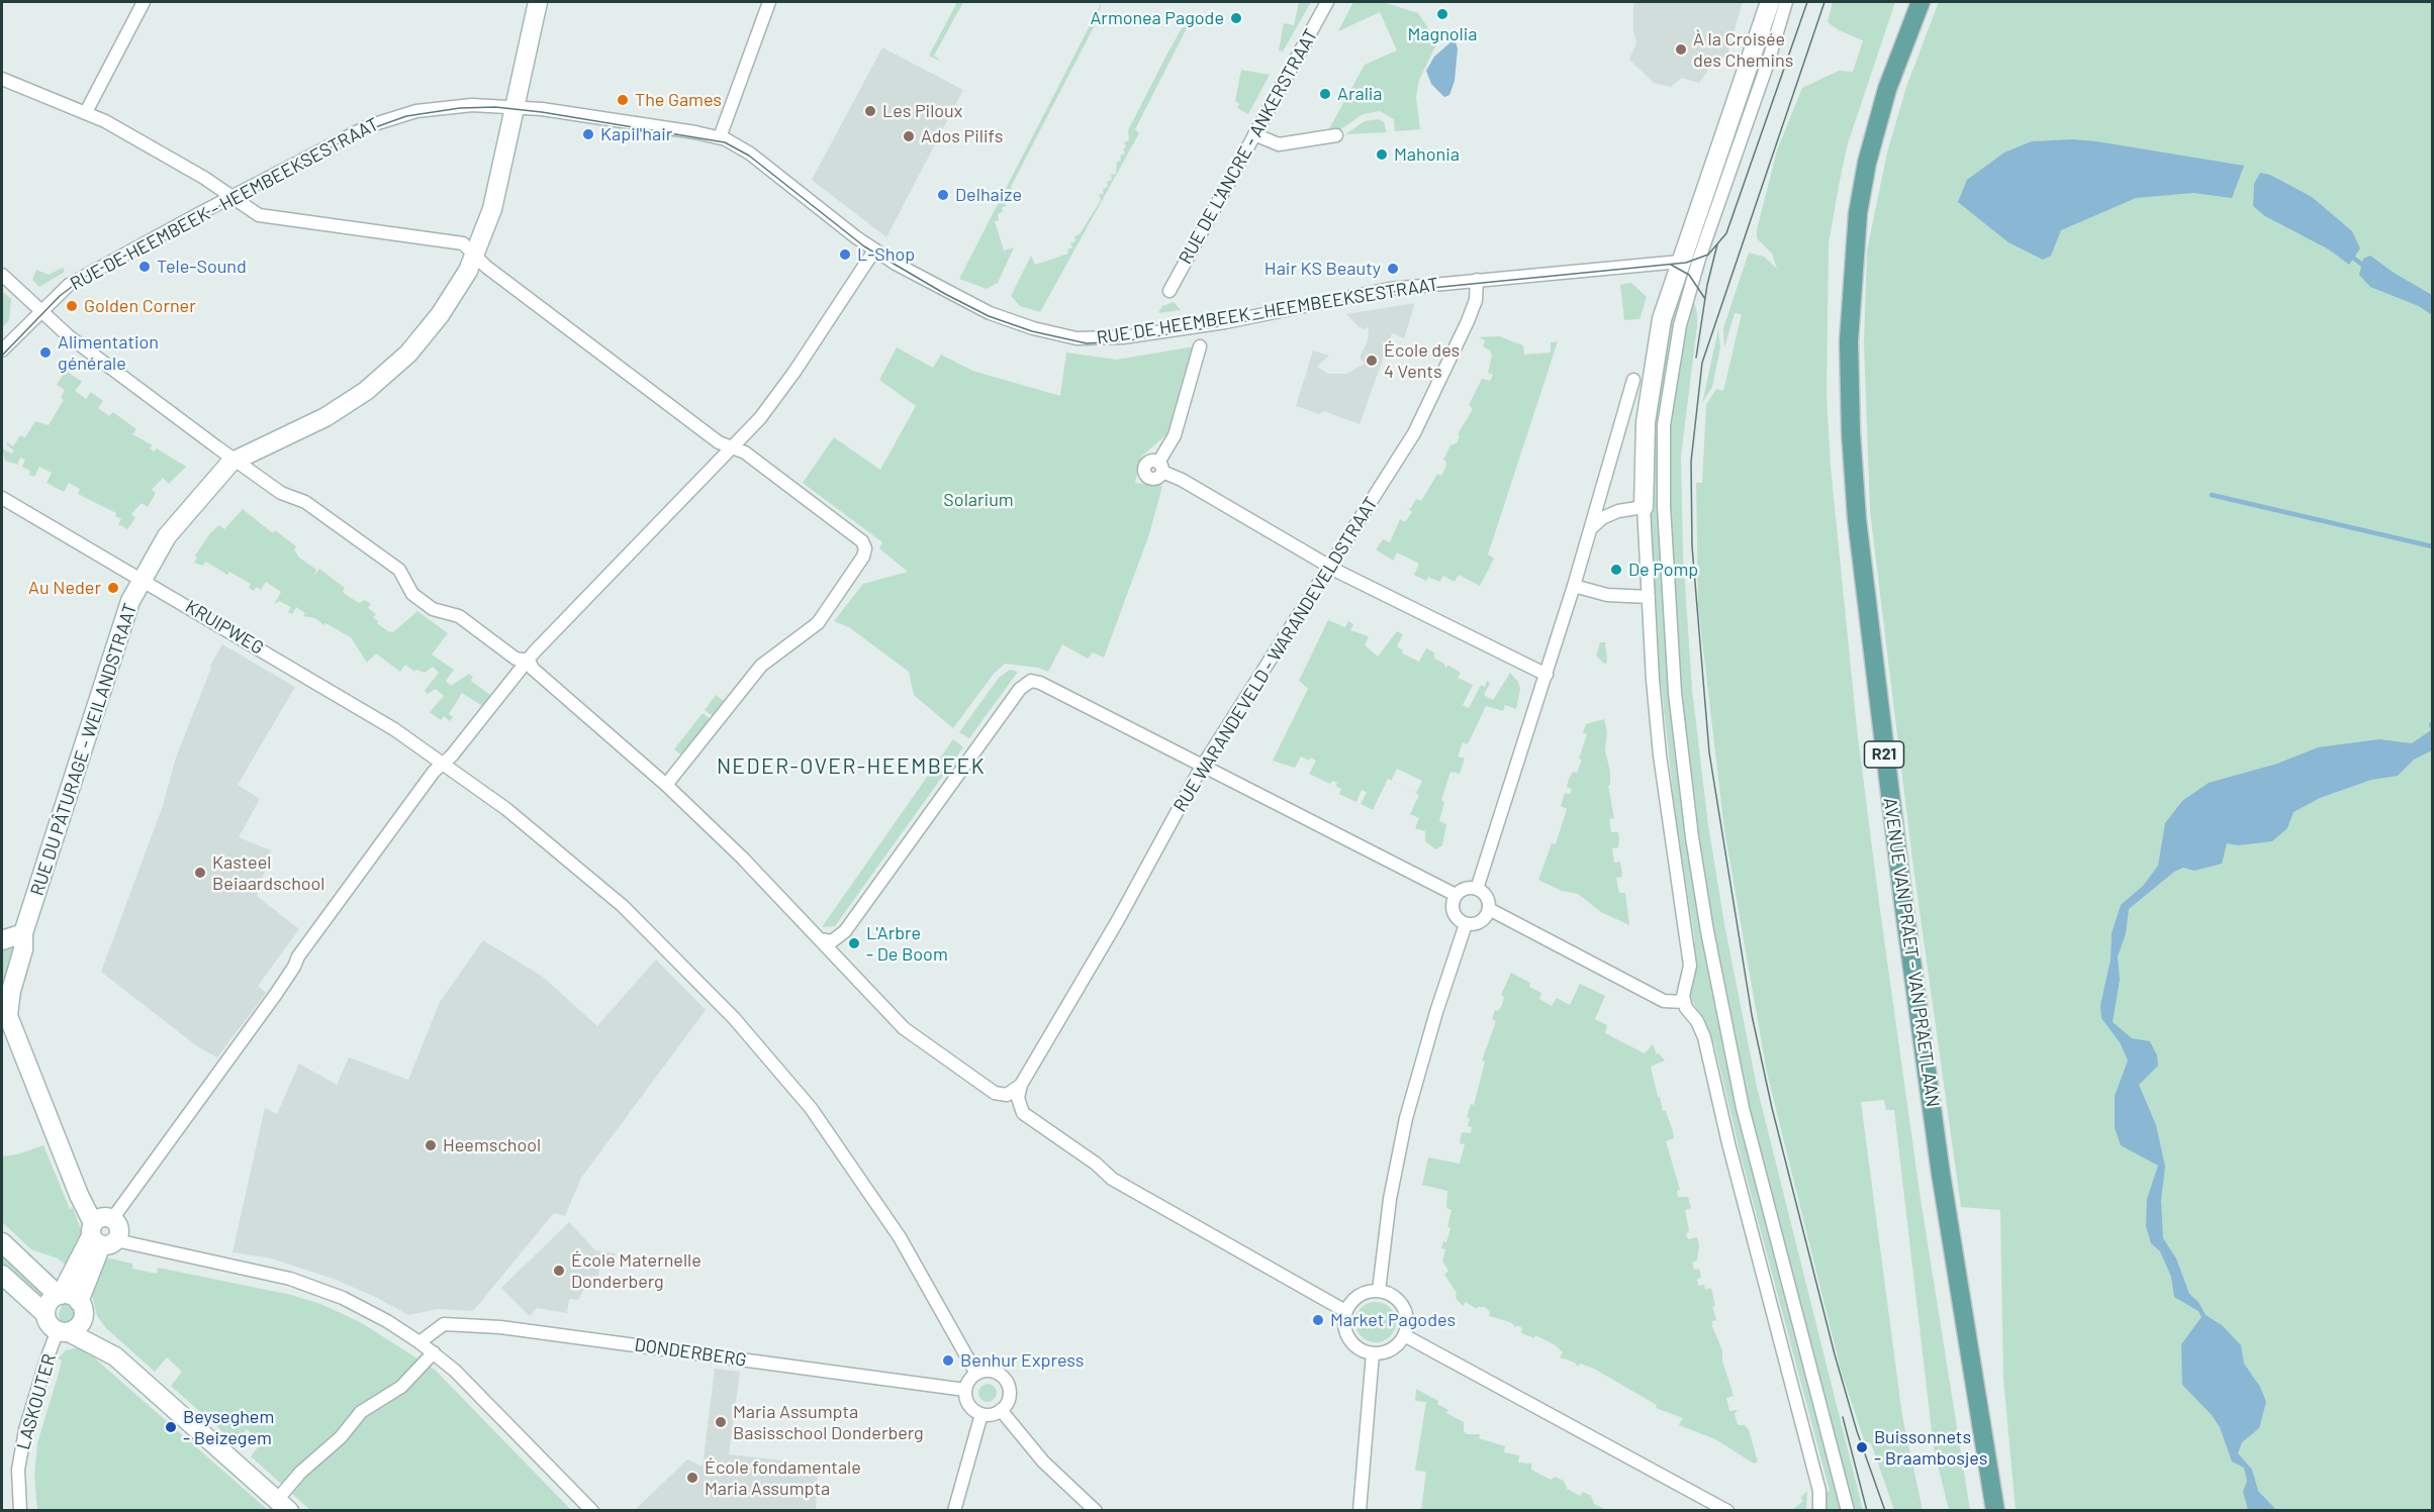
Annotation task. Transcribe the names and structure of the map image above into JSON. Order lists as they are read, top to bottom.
{
  "streets": {
    "main road": ["R21", "AVENUE VAN PRAET - VAN PRAETLAAN"],
    "street": [
      "RUE DE L'ANCRE - ANKERSTRAAT",
      "RUE DE HEEMBEEK - HEEMBEEKSESTRAAT",
      "KRUIPWEG",
      "RUE WARANDEVELD - WARANDEVELDSTRAAT",
      "RUE DU PÂTURAGE - WEILANDSTRAAT",
      "DONDERBERG",
      "LASKOUTER"
    ]
  },
  "crossings": [
    ["RUE DE HEEMBEEK - HEEMBEEKSESTRAAT", "RUE WARANDEVELD - WARANDEVELDSTRAAT"],
    ["RUE DE HEEMBEEK - HEEMBEEKSESTRAAT", "RUE DU PÂTURAGE - WEILANDSTRAAT"],
    ["KRUIPWEG", "RUE DU PÂTURAGE - WEILANDSTRAAT"],
    ["KRUIPWEG", "DONDERBERG"]
  ],
  "districts": ["NEDER-OVER-HEEMBEEK"],
  "parks": ["Solarium"],
  "places": [
    "Magnolia",
    "Armonea Pagode",
    "À la Croisée des Chemins",
    "Aralia",
    "The Games",
    "Les Piloux",
    "Kapil'hair",
    "Ados Pilifs",
    "Mahonia",
    "Delhaize",
    "L-Shop",
    "Tele-Sound",
    "Hair KS Beauty",
    "Golden Corner",
    "Alimentation générale",
    "École des 4 Vents",
    "De Pomp",
    "Au Neder",
    "Kasteel Beiaardschool",
    "L'Arbre - De Boom",
    "Heemschool",
    "École Maternelle Donderberg",
    "Market Pagodes",
    "Benhur Express",
    "Maria Assumpta Basisschool Donderberg",
    "Beyseghem - Beizegem",
    "Buissonnets - Braambosjes",
    "École fondamentale Maria Assumpta"
  ]
}
